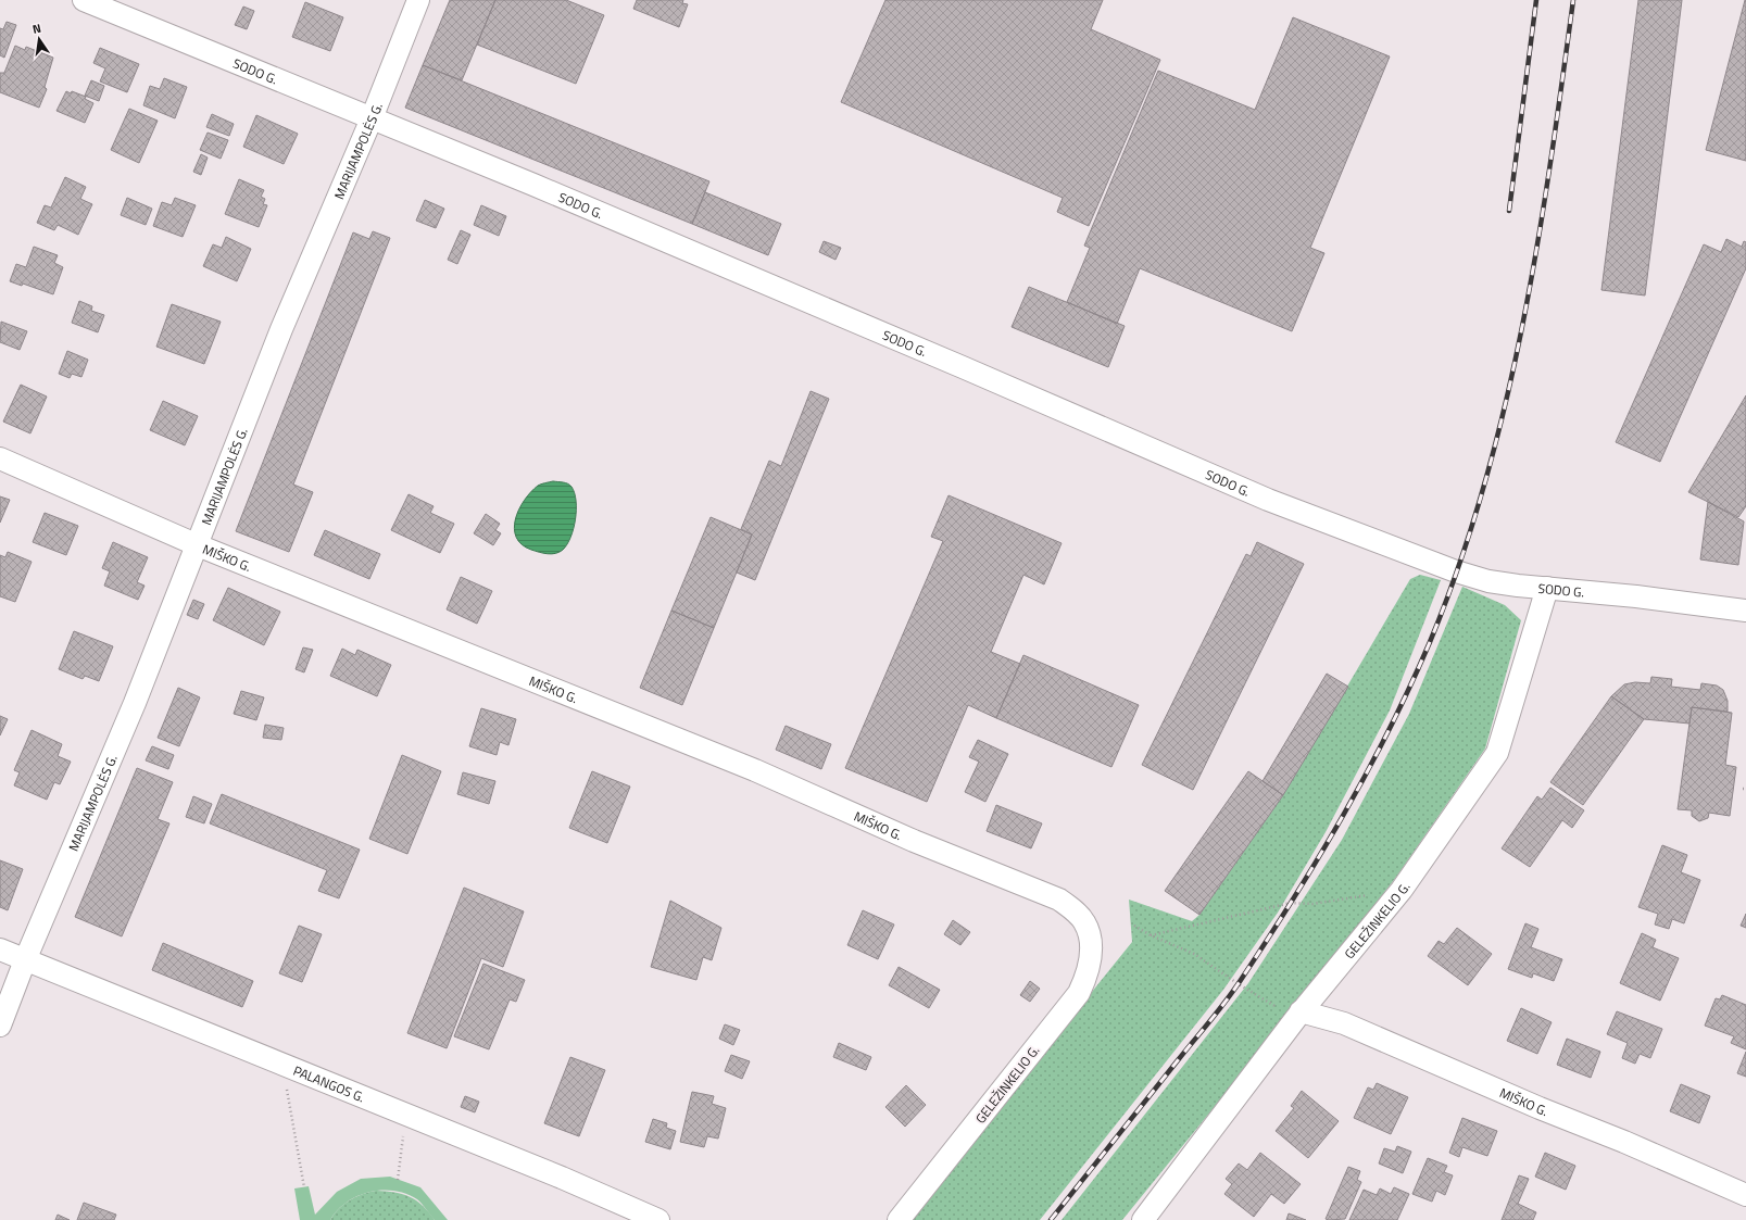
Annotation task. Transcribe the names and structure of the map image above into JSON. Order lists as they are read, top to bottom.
{
  "streets": {
    "street": [
      "SODO G.",
      "MARIJAMPOLĖS G.",
      "MIŠKO G.",
      "GELEŽINKELIO G.",
      "PALANGOS G."
    ]
  },
  "crossings": [
    ["SODO G.", "MARIJAMPOLĖS G."],
    ["SODO G.", "GELEŽINKELIO G."],
    ["MARIJAMPOLĖS G.", "MIŠKO G."],
    ["MARIJAMPOLĖS G.", "PALANGOS G."],
    ["MIŠKO G.", "GELEŽINKELIO G."]
  ],
  "north": "top"
}
